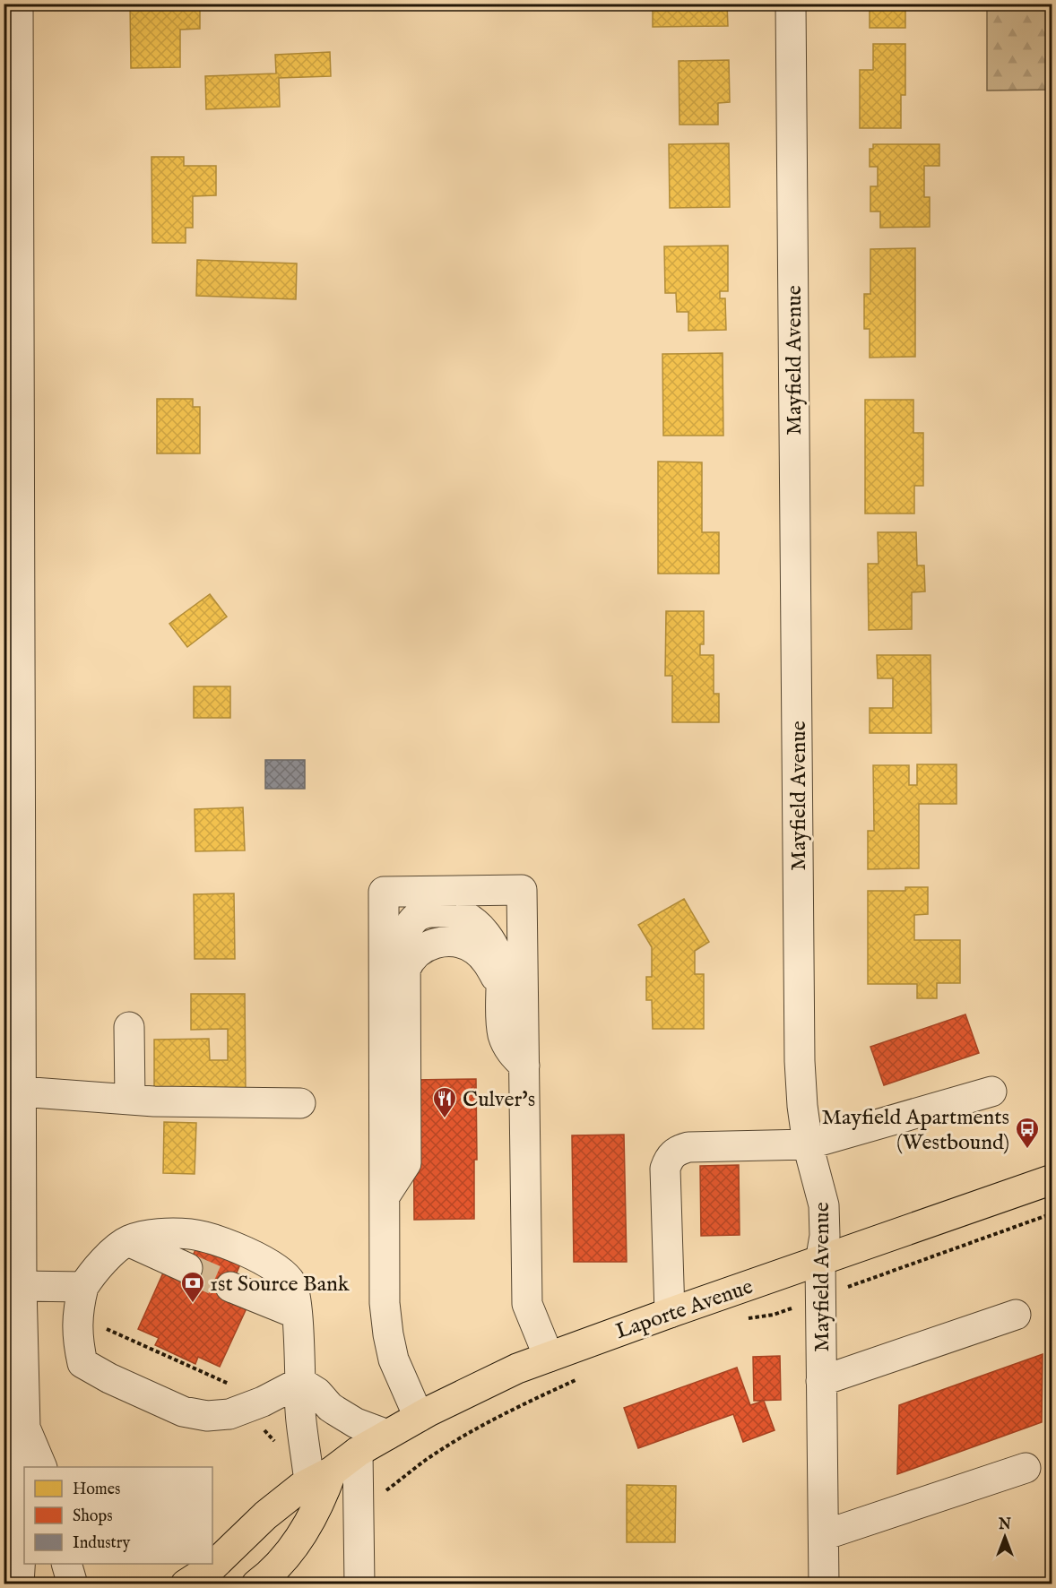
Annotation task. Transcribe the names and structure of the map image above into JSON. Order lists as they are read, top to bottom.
{
  "streets": {
    "main road": ["Laporte Avenue"],
    "street": ["Mayfield Avenue"]
  },
  "crossings": [
    ["Mayfield Avenue", "Laporte Avenue"]
  ],
  "places": {
    "restaurant": ["Culver's"],
    "bus stop": ["Mayfield Apartments (Westbound)"],
    "bank": ["1st Source Bank"]
  },
  "legend": ["Homes", "Shops", "Industry"],
  "north": "top"
}
